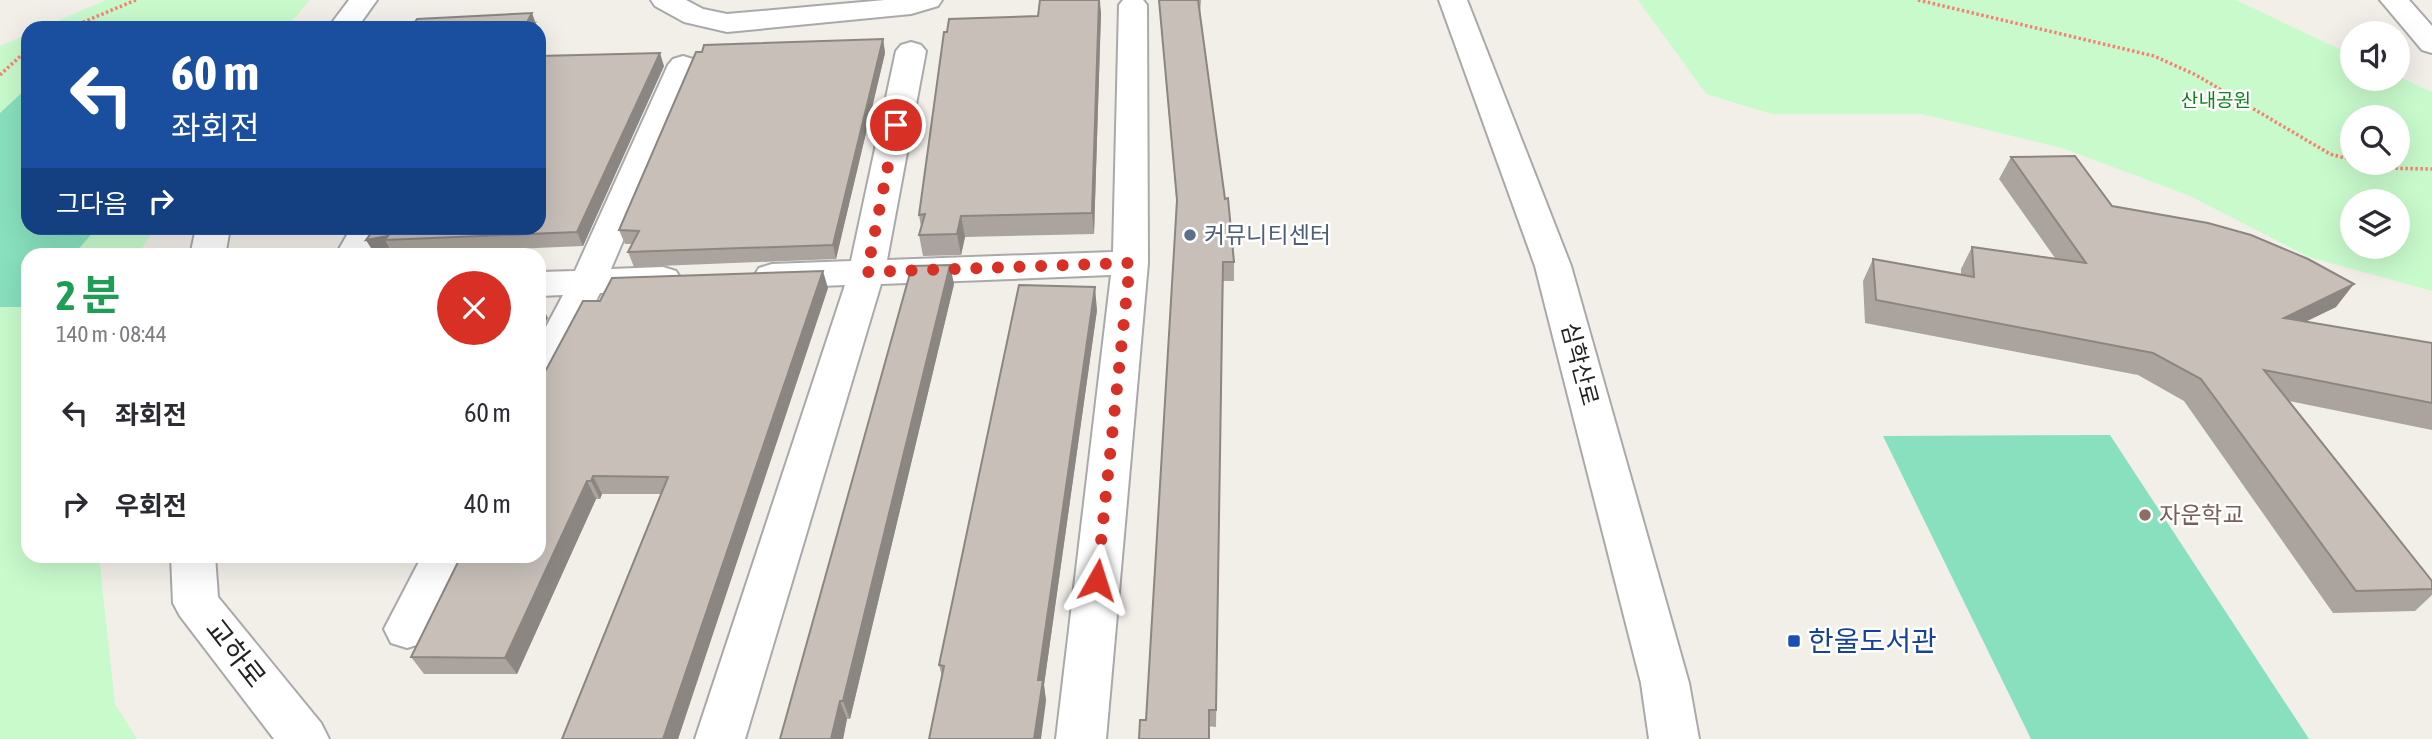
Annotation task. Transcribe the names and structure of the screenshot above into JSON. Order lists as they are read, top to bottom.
{
  "streets": {
    "street": ["심학산로", "교하로"]
  },
  "parks": ["산내공원"],
  "places": {
    "other": ["커뮤니티센터", "자운학교"],
    "transit": ["한울도서관"]
  },
  "page": {
    "turn": ["60 m", "좌회전"],
    "then": "그다음",
    "heading": ["2 분", "140 m · 08:44"],
    "list": [
      {
        "name": "좌회전",
        "value": "60 m"
      },
      {
        "name": "우회전",
        "value": "40 m"
      }
    ]
  }
}
